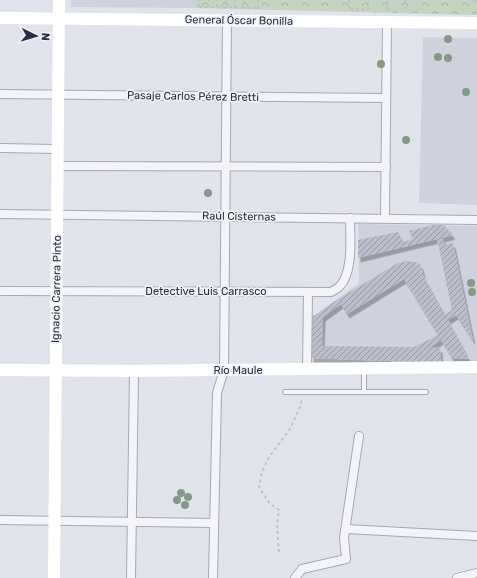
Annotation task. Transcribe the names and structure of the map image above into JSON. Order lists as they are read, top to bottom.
{
  "streets": {
    "street": [
      "General Óscar Bonilla",
      "Pasaje Carlos Pérez Bretti",
      "Raúl Cisternas",
      "Ignacio Carrera Pinto",
      "Detective Luis Carrasco",
      "Río Maule"
    ]
  },
  "crossings": [
    ["General Óscar Bonilla", "Ignacio Carrera Pinto"],
    ["Pasaje Carlos Pérez Bretti", "Ignacio Carrera Pinto"],
    ["Raúl Cisternas", "Ignacio Carrera Pinto"],
    ["Raúl Cisternas", "Detective Luis Carrasco"],
    ["Ignacio Carrera Pinto", "Detective Luis Carrasco"],
    ["Ignacio Carrera Pinto", "Río Maule"]
  ],
  "north": "right"
}
